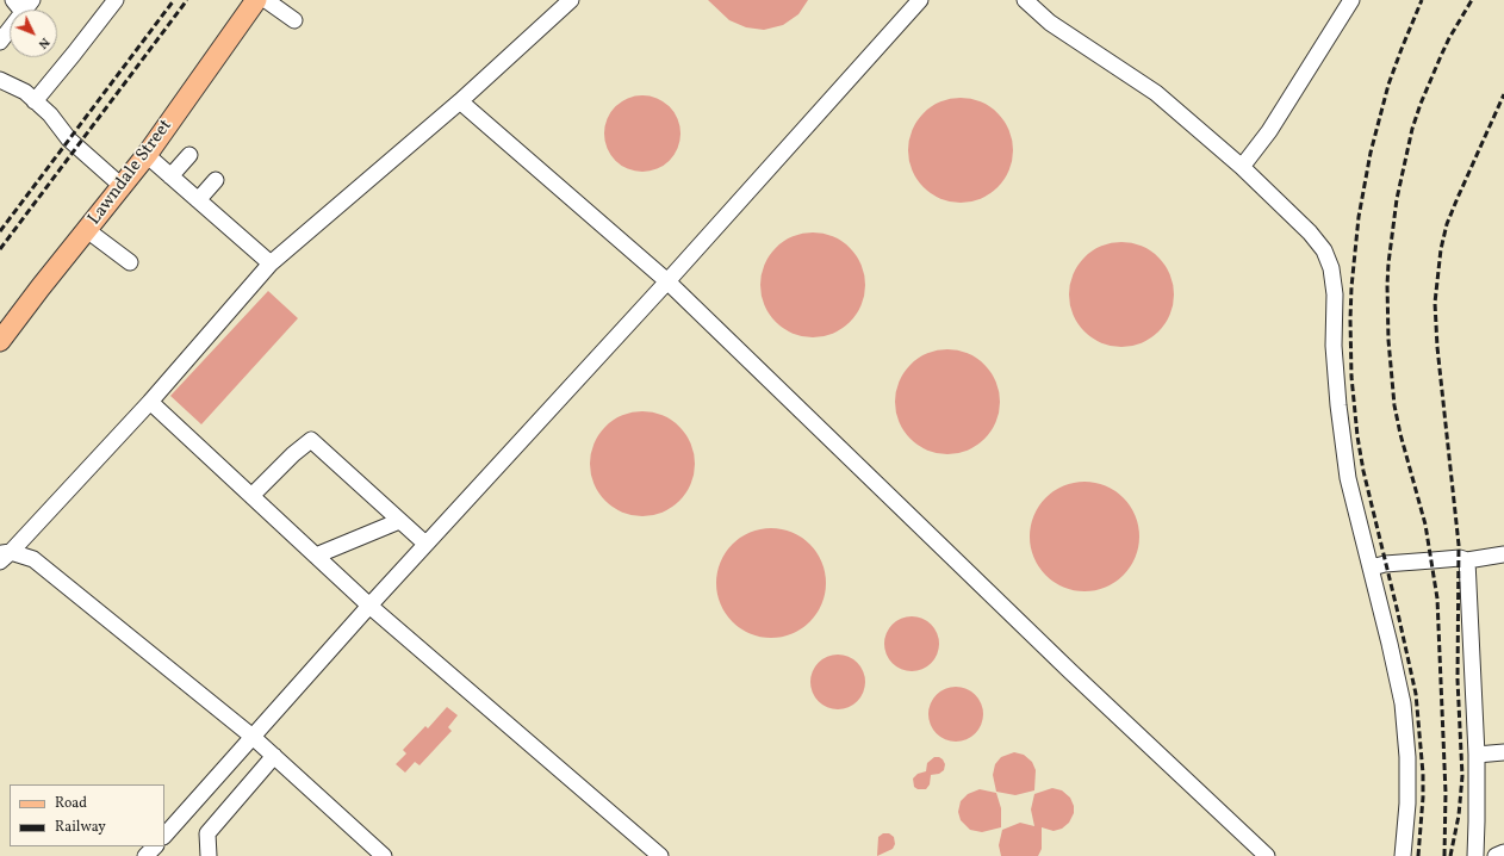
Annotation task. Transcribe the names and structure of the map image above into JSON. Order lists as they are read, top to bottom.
{
  "streets": {
    "main road": ["Lawndale Street"]
  },
  "legend": ["Road", "Railway"],
  "north": "bottom right"
}
